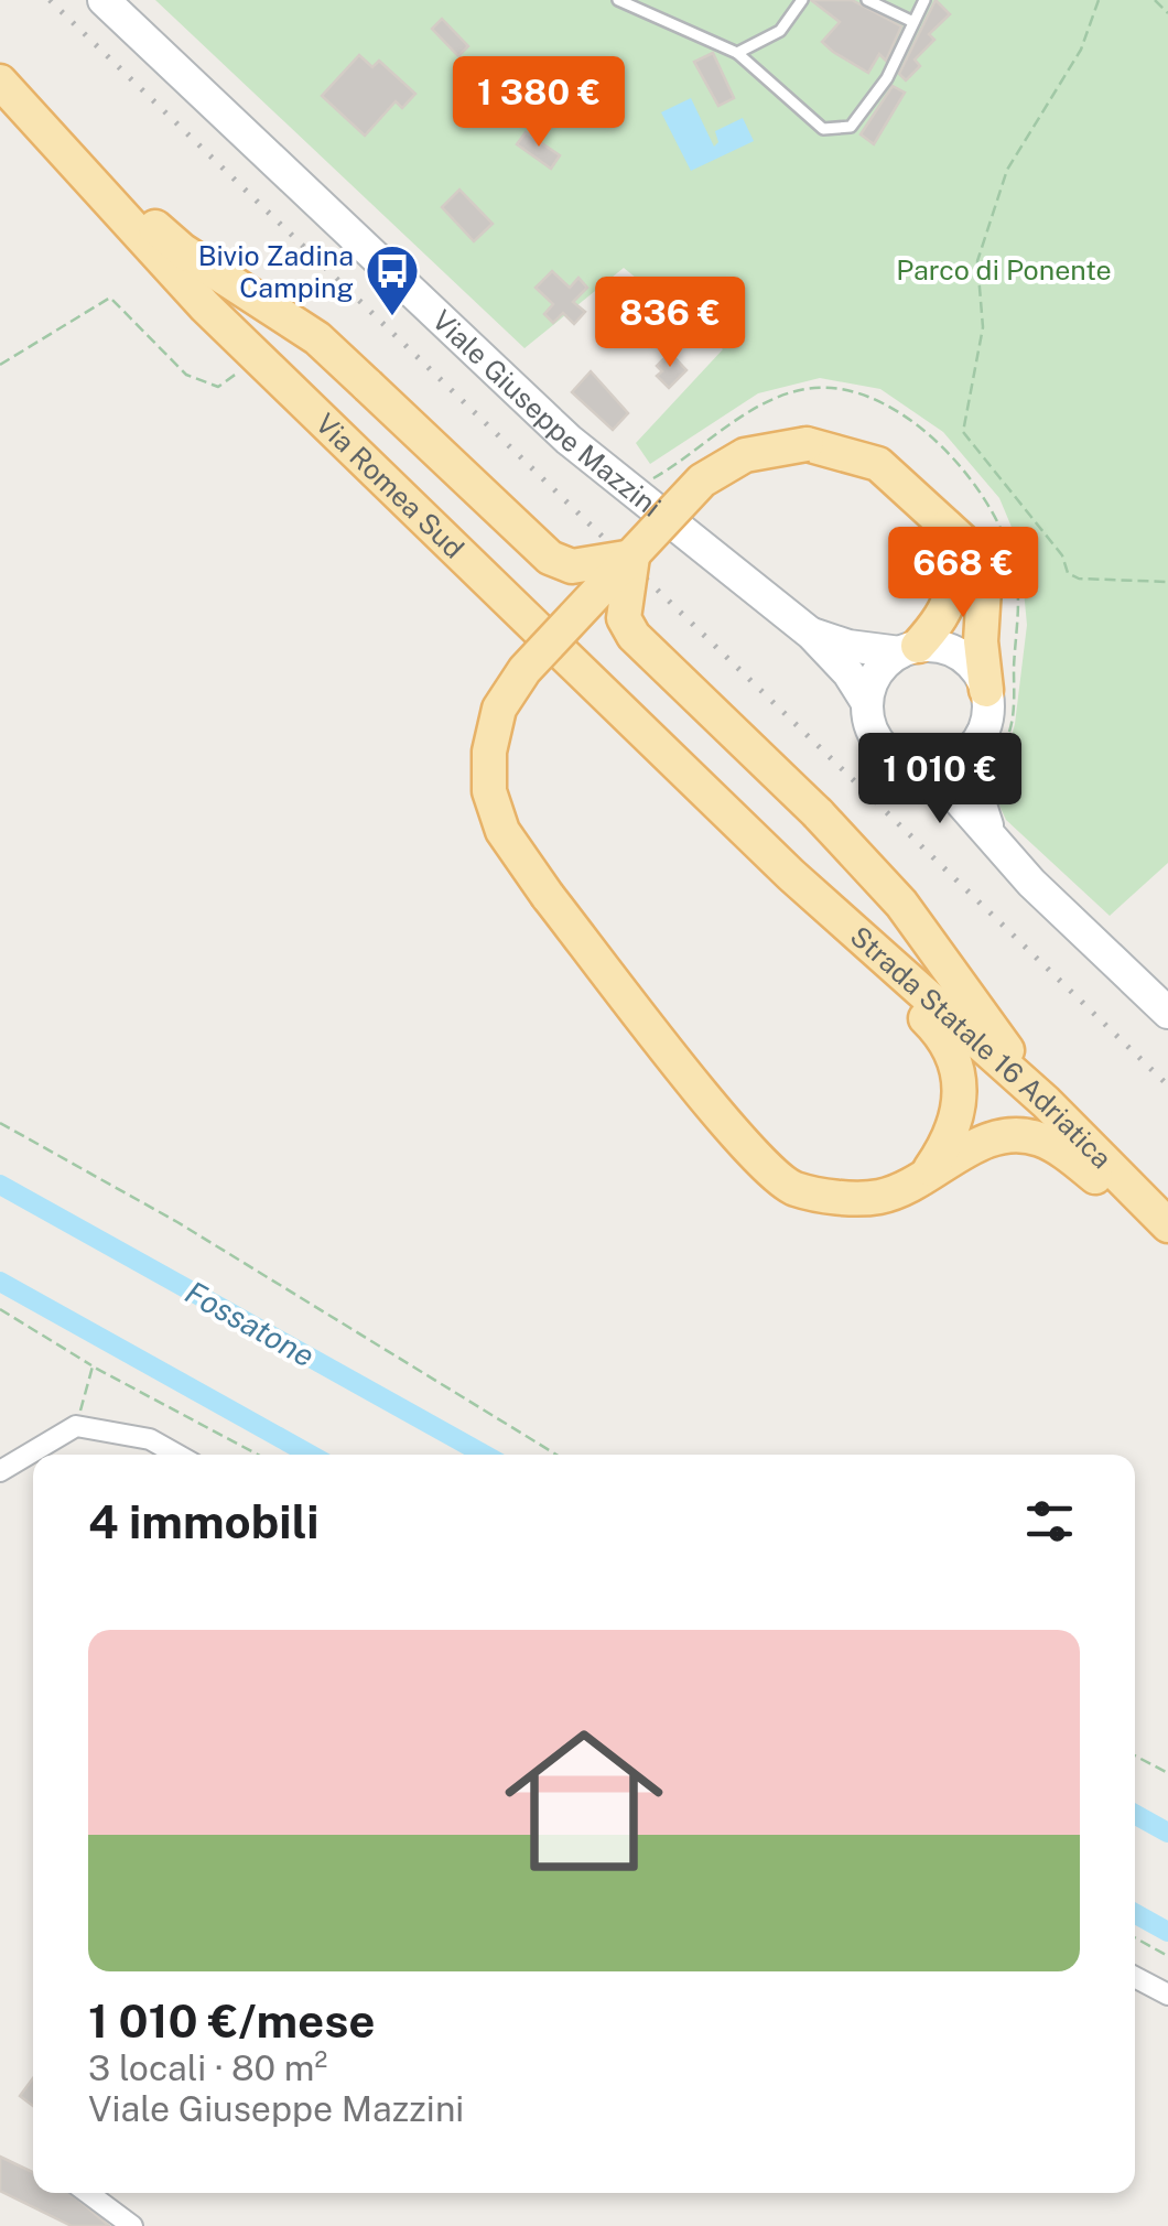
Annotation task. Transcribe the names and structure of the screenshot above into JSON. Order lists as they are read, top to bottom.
{
  "streets": {
    "main road": ["Via Romea Sud", "Strada Statale 16 Adriatica"],
    "street": ["Viale Giuseppe Mazzini"]
  },
  "crossings": [
    ["Via Romea Sud", "Strada Statale 16 Adriatica"]
  ],
  "water": ["Fossatone"],
  "parks": ["Parco di Ponente"],
  "places": {
    "bus stop": ["Bivio Zadina Camping"]
  },
  "page": {
    "price": [
      "1 380 €",
      "836 €",
      "668 €",
      "1 010 €"
    ],
    "heading": "4 immobili",
    "list": [
      {
        "name": "1 010 €/mese",
        "note": "3 locali · 80 m² · Viale Giuseppe Mazzini"
      }
    ]
  }
}
